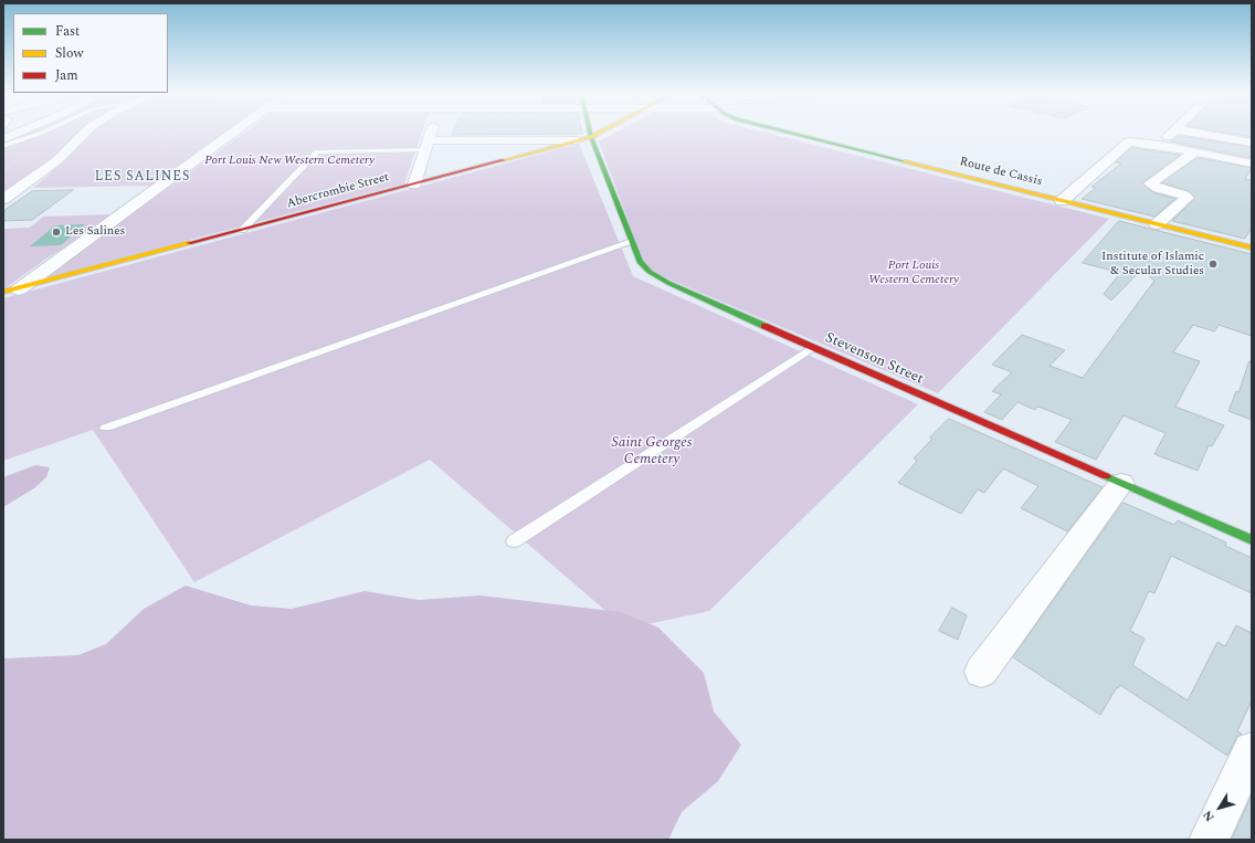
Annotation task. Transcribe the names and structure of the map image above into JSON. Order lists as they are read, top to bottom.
{
  "streets": {
    "street": ["Route de Cassis", "Abercrombie Street", "Stevenson Street"]
  },
  "crossings": [
    ["Abercrombie Street", "Stevenson Street"]
  ],
  "districts": ["LES SALINES"],
  "parks": ["Port Louis New Western Cemetery", "Port Louis Western Cemetery", "Saint Georges Cemetery"],
  "places": ["Les Salines", "Institute of Islamic & Secular Studies"],
  "legend": ["Fast", "Slow", "Jam"],
  "north": "bottom left"
}
